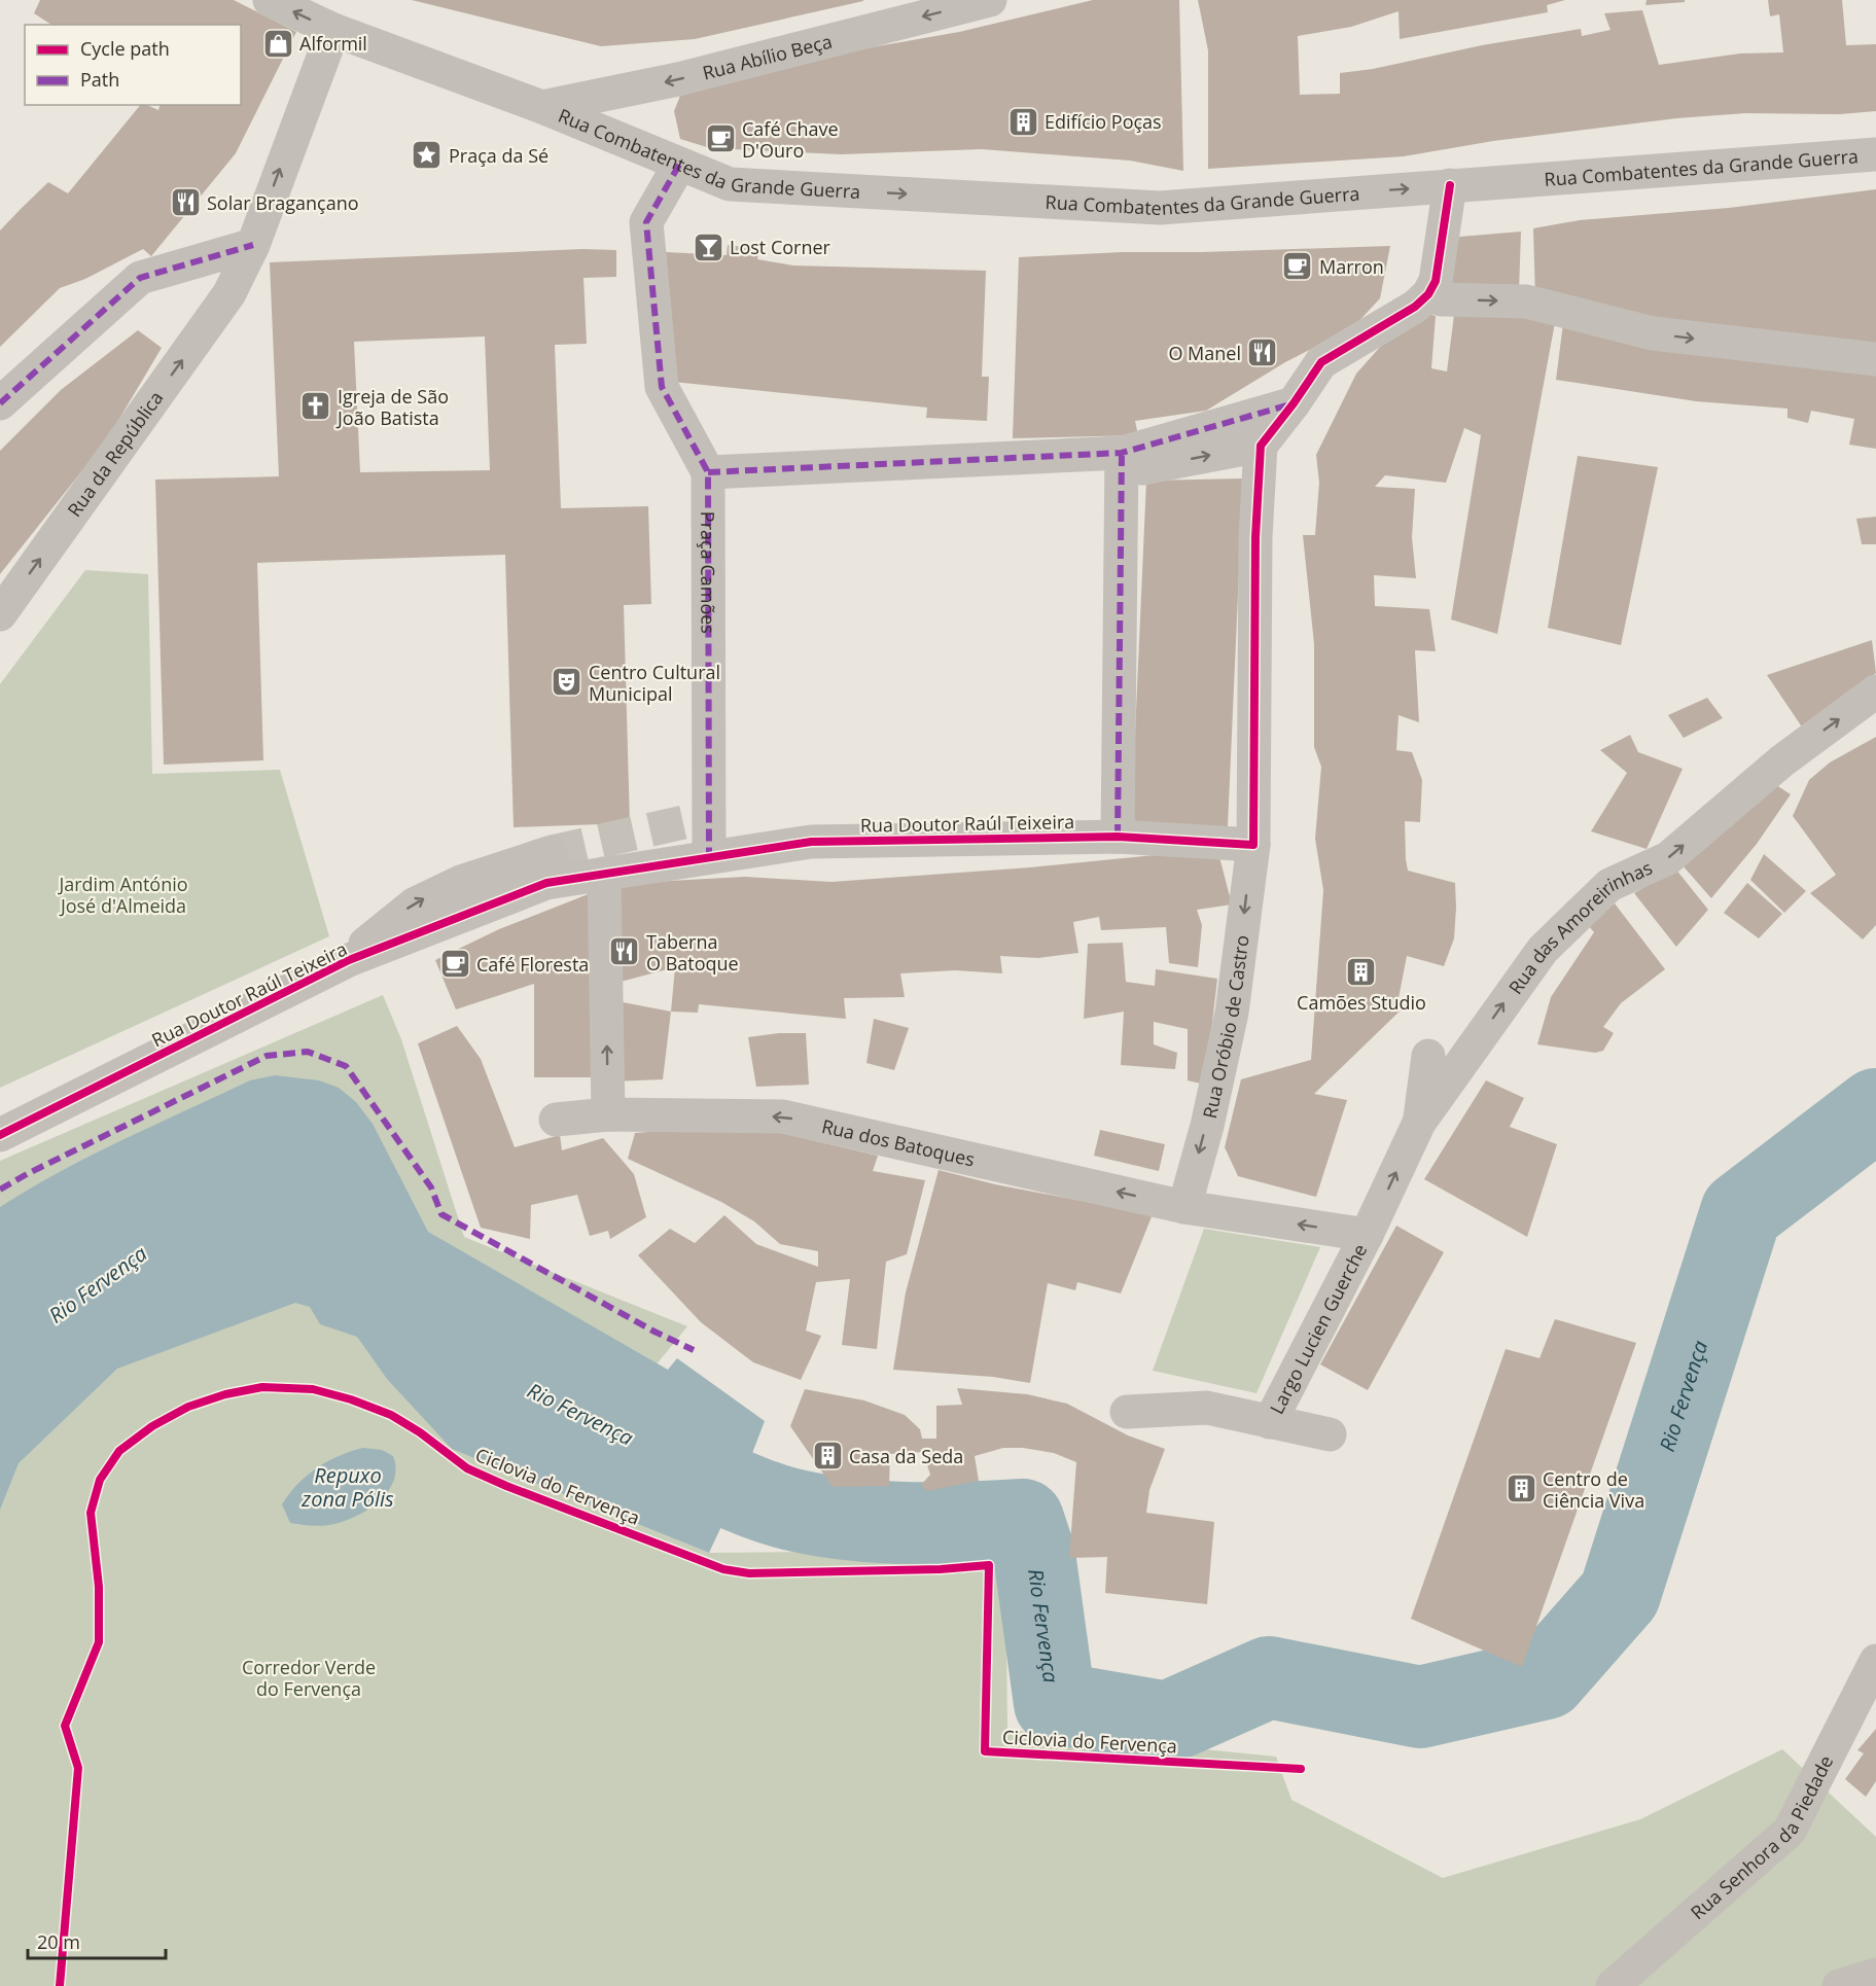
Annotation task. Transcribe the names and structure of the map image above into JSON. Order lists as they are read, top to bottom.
{
  "streets": {
    "street": [
      "Rua Abílio Beça",
      "Rua Combatentes da Grande Guerra",
      "Rua da República",
      "Praça Camões",
      "Rua Doutor Raúl Teixeira",
      "Rua das Amoreirinhas",
      "Rua Oróbio de Castro",
      "Rua dos Batoques",
      "Largo Lucien Guerche",
      "Rua Senhora da Piedade"
    ],
    "cycle path": ["Ciclovia do Fervença"]
  },
  "crossings": [
    ["Rua Abílio Beça", "Rua Combatentes da Grande Guerra"],
    ["Praça Camões", "Rua Doutor Raúl Teixeira"],
    ["Rua Doutor Raúl Teixeira", "Rua Oróbio de Castro"],
    ["Rua das Amoreirinhas", "Largo Lucien Guerche"],
    ["Rua Oróbio de Castro", "Rua dos Batoques"],
    ["Rua Oróbio de Castro", "Largo Lucien Guerche"],
    ["Rua dos Batoques", "Largo Lucien Guerche"]
  ],
  "one_way": [
    "Rua Abílio Beça",
    "Rua da República",
    "Rua das Amoreirinhas",
    "Rua Oróbio de Castro",
    "Rua dos Batoques"
  ],
  "water": ["Rio Fervença", "Repuxo zona Pólis"],
  "parks": ["Jardim António José d'Almeida", "Corredor Verde do Fervença"],
  "places": {
    "shop": ["Alformil"],
    "building": [
      "Edifício Poças",
      "Camões Studio",
      "Casa da Seda",
      "Centro de Ciência Viva"
    ],
    "cafe": ["Café Chave D'Ouro", "Marron", "Café Floresta"],
    "place": ["Praça da Sé"],
    "restaurant": ["Solar Bragançano", "O Manel", "Taberna O Batoque"],
    "bar": ["Lost Corner"],
    "church": ["Igreja de São João Batista"],
    "theatre": ["Centro Cultural Municipal"]
  },
  "legend": ["Cycle path", "Path"],
  "scale_bar": "20 m"
}
